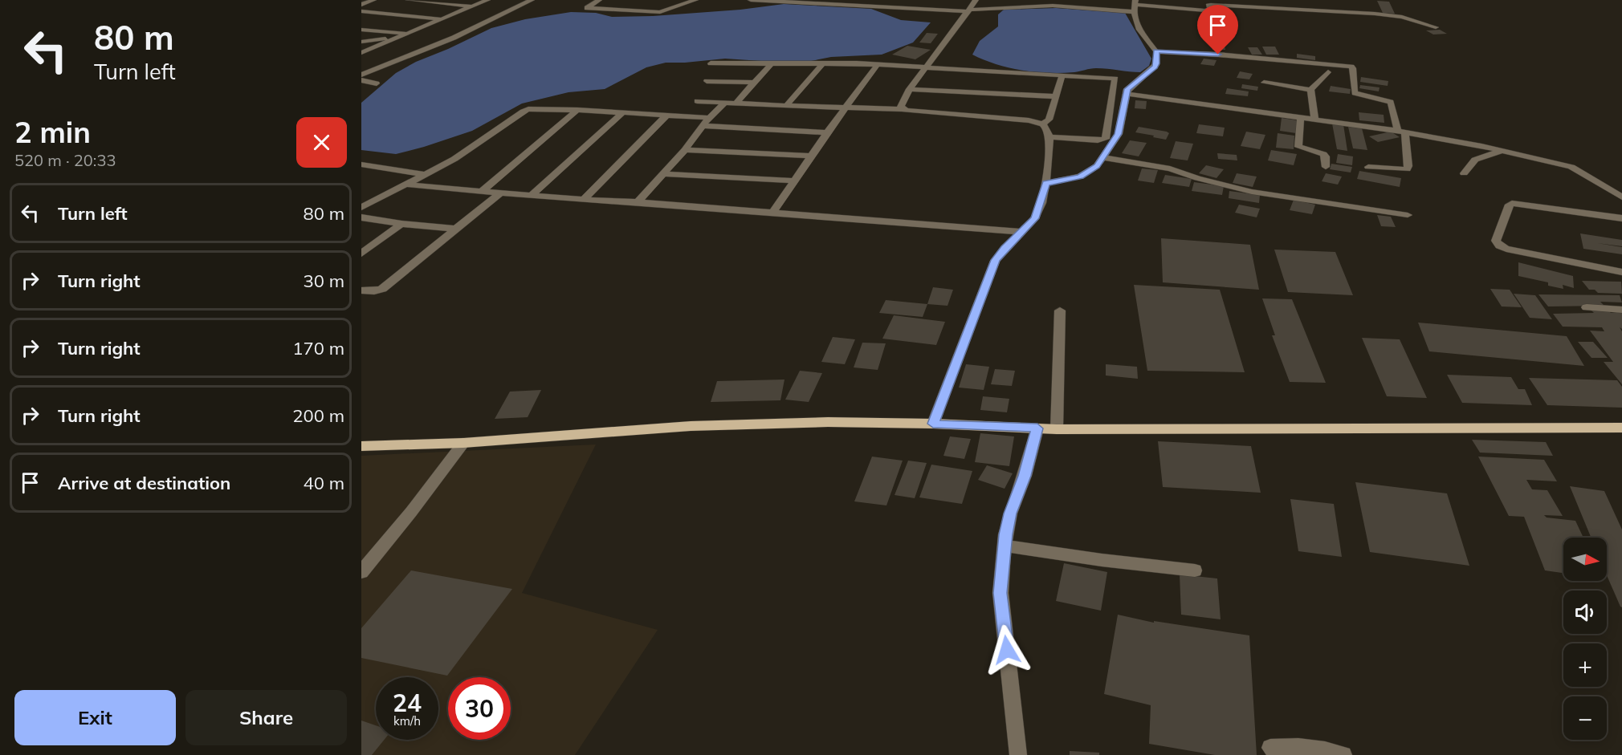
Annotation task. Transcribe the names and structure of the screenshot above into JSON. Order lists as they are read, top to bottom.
{
  "north": "right",
  "page": {
    "turn": ["80 m", "Turn left"],
    "heading": ["2 min", "520 m · 20:33"],
    "list": [
      {
        "name": "Turn left",
        "value": "80 m"
      },
      {
        "name": "Turn right",
        "value": "30 m"
      },
      {
        "name": "Turn right",
        "value": "170 m"
      },
      {
        "name": "Turn right",
        "value": "200 m"
      },
      {
        "name": "Arrive at destination",
        "value": "40 m"
      }
    ],
    "map_buttons": ["+", "−"],
    "speed": "24 km/h",
    "limit": "30",
    "buttons": ["Exit", "Share"]
  }
}
